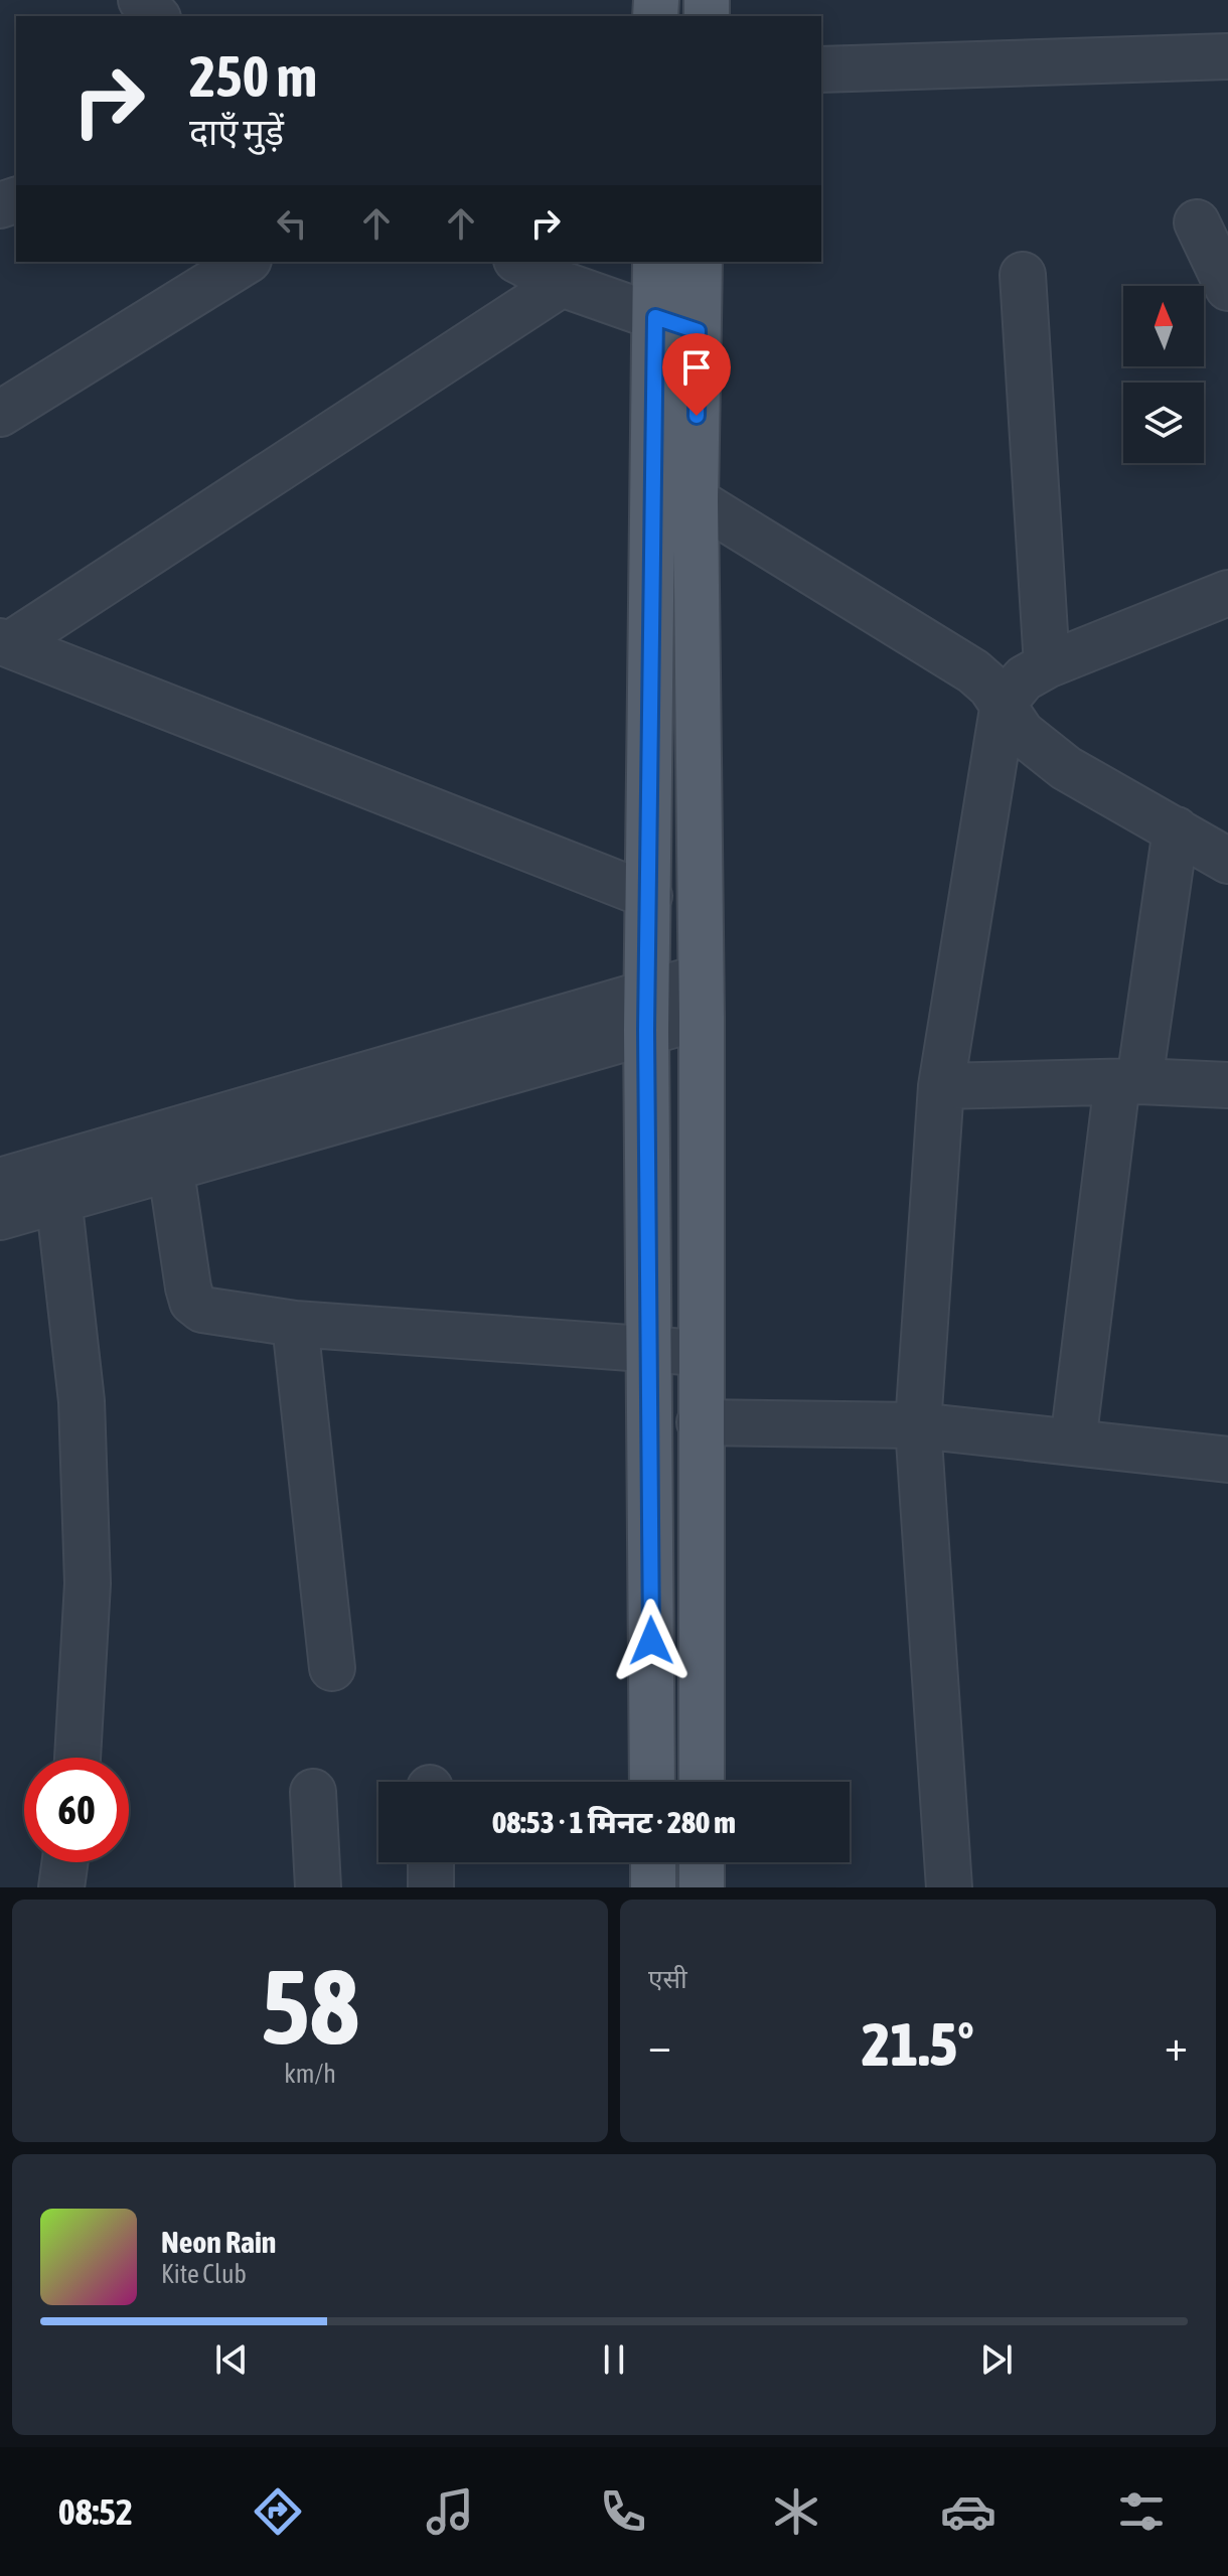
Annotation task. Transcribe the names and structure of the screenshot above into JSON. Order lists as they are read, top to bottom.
{
  "north": "top",
  "page": {
    "turn": ["250 m", "दाएँ मुड़ें"],
    "limit": "60",
    "trip": "08:53 · 1 मिनट · 280 m",
    "tile": [
      ["58", "km/h"],
      "एसी"
    ],
    "heat": ["−", "21.5°", "+"],
    "song": ["Neon Rain", "Kite Club"],
    "tabs": "08:52"
  }
}
